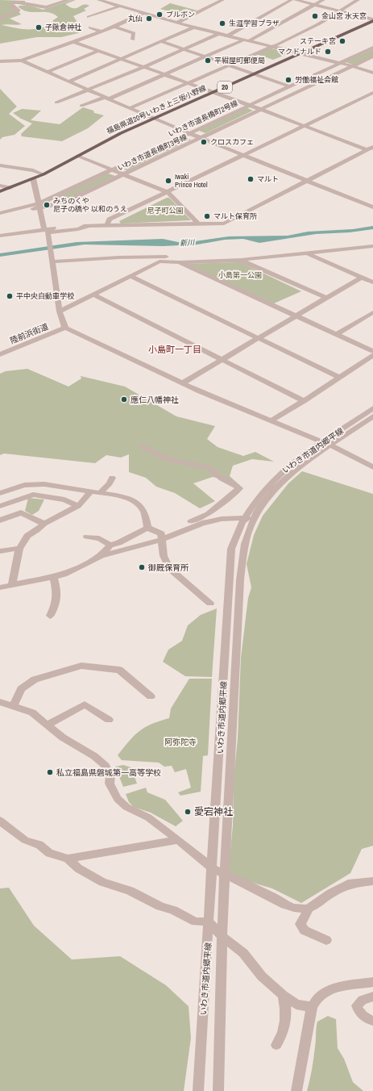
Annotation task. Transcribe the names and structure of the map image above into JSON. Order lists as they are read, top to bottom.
{
  "streets": {
    "main road": ["20", "福島県道20号いわき上三坂小野線"],
    "street": [
      "いわき市道長橋町2号線",
      "いわき市道長橋町3号線",
      "陸前浜街道",
      "いわき市道内郷平線"
    ]
  },
  "crossings": [
    ["いわき市道長橋町2号線", "いわき市道長橋町3号線"]
  ],
  "districts": ["小島町一丁目"],
  "water": ["新川"],
  "parks": ["尼子町公園", "小島第一公園", "阿弥陀寺"],
  "places": [
    "ブルボン",
    "金山宮 水天宮",
    "丸仙",
    "生涯学習プラザ",
    "子鍬倉神社",
    "ステーキ宮",
    "マクドナルド",
    "平紺屋町郵便局",
    "労働福祉会館",
    "クロスカフェ",
    "マルト",
    "Iwaki Prince Hotel",
    "みちのくや 尼子の橋や 以和のうえ",
    "マルト保育所",
    "平中央自動車学校",
    "應仁八幡神社",
    "御厩保育所",
    "私立福島県磐城第一高等学校",
    "愛宕神社"
  ]
}
